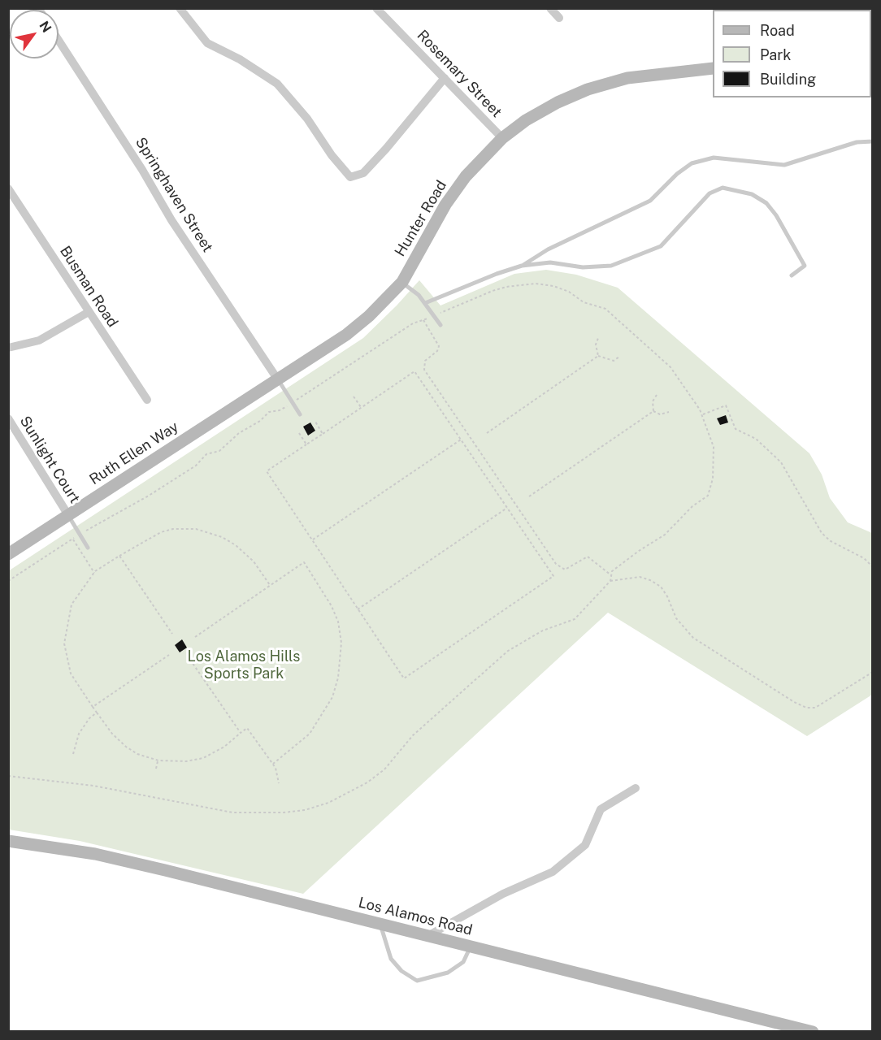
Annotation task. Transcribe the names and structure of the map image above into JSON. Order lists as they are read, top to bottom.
{
  "streets": {
    "street": [
      "Rosemary Street",
      "Springhaven Street",
      "Hunter Road",
      "Busman Road",
      "Ruth Ellen Way",
      "Sunlight Court",
      "Los Alamos Road"
    ]
  },
  "crossings": [
    ["Rosemary Street", "Hunter Road"],
    ["Springhaven Street", "Hunter Road"],
    ["Springhaven Street", "Ruth Ellen Way"],
    ["Hunter Road", "Ruth Ellen Way"],
    ["Ruth Ellen Way", "Sunlight Court"]
  ],
  "parks": ["Los Alamos Hills Sports Park"],
  "legend": ["Road", "Park", "Building"],
  "north": "top right"
}
